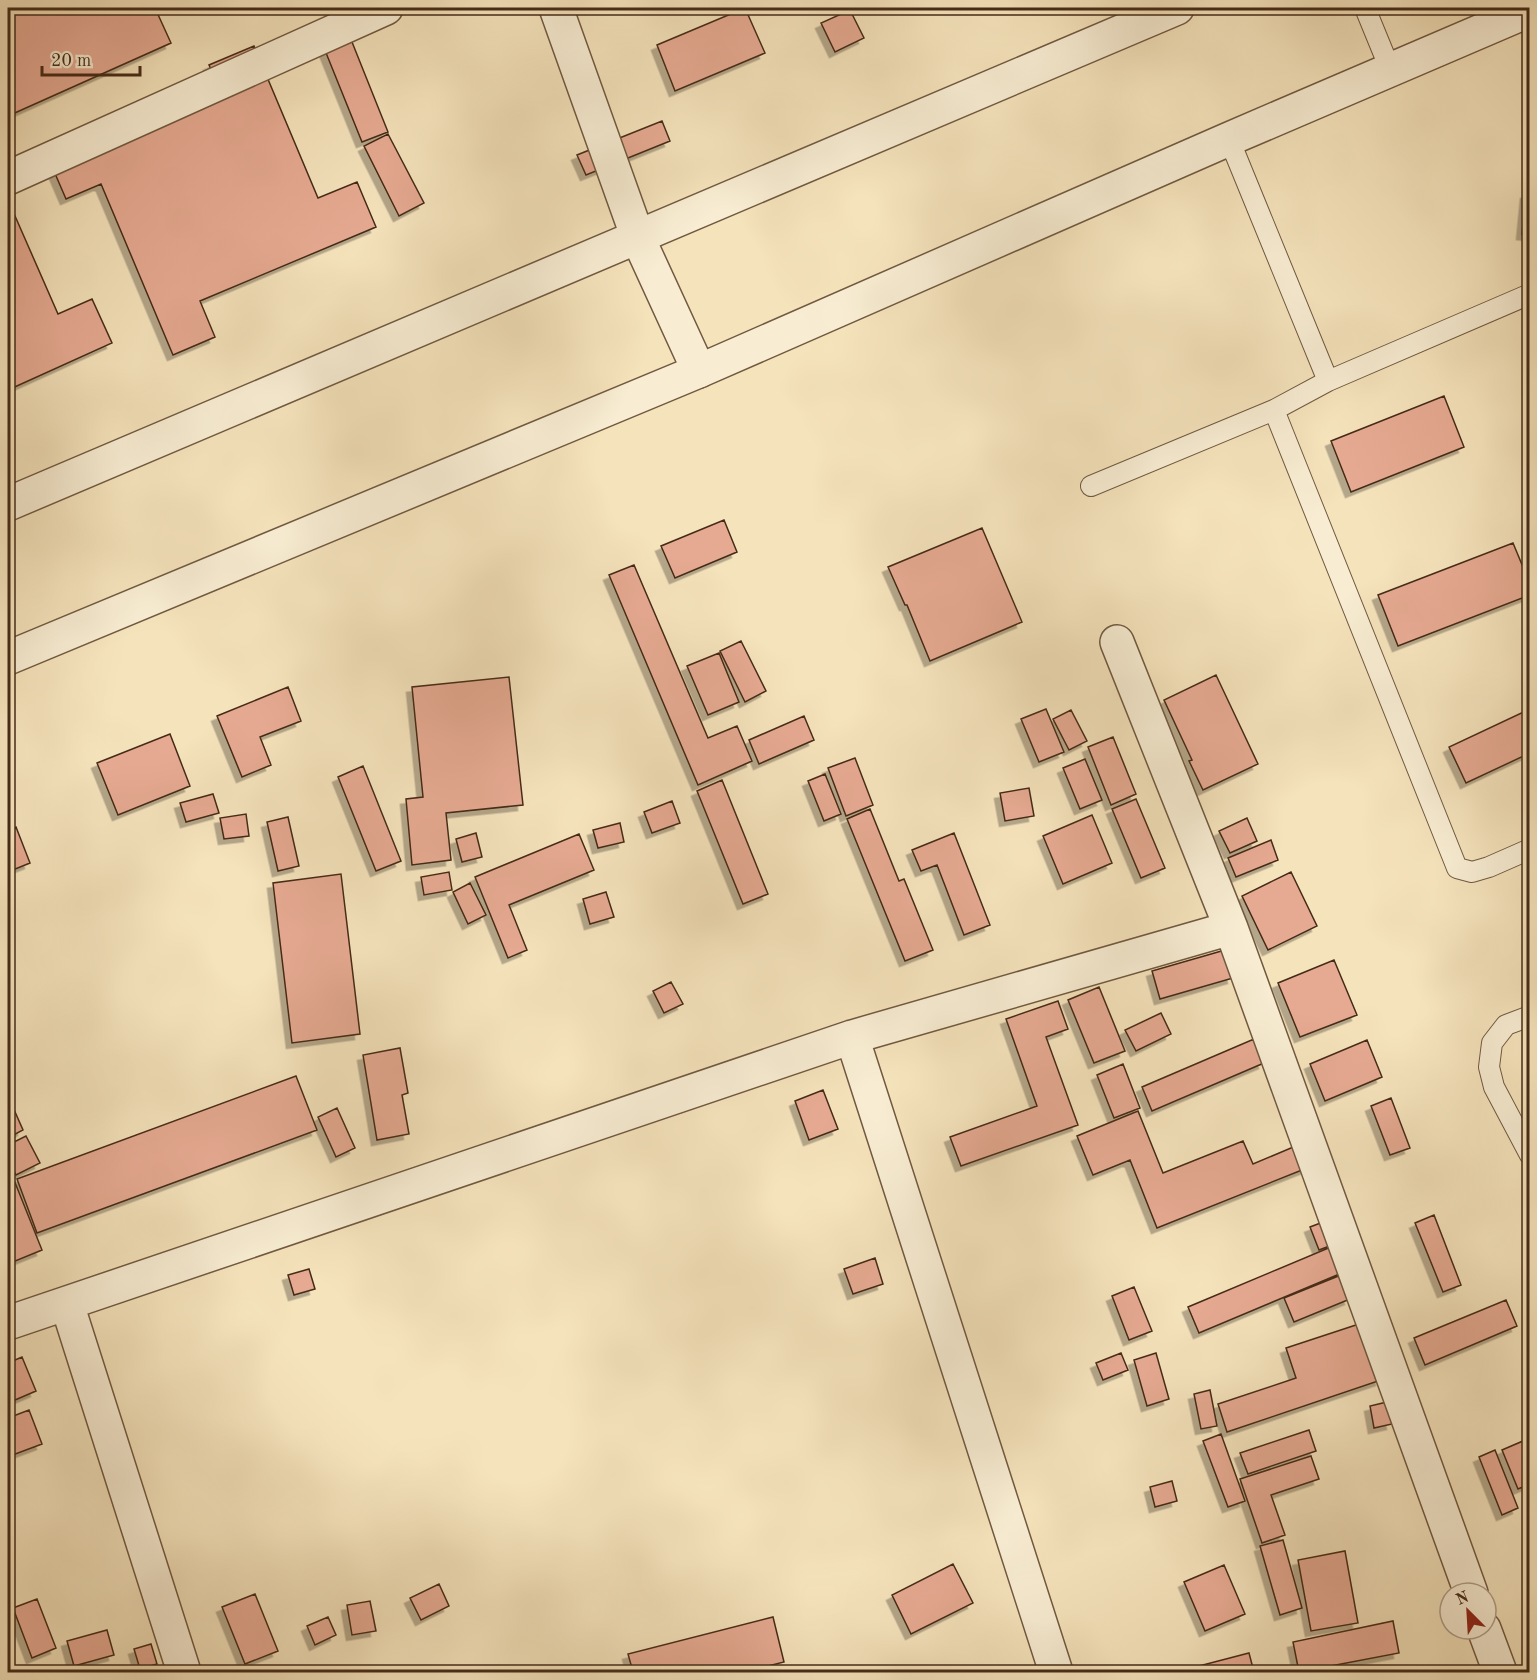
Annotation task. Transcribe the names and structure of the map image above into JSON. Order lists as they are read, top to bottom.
{
  "scale_bar": "20 m",
  "north": "top left"
}
